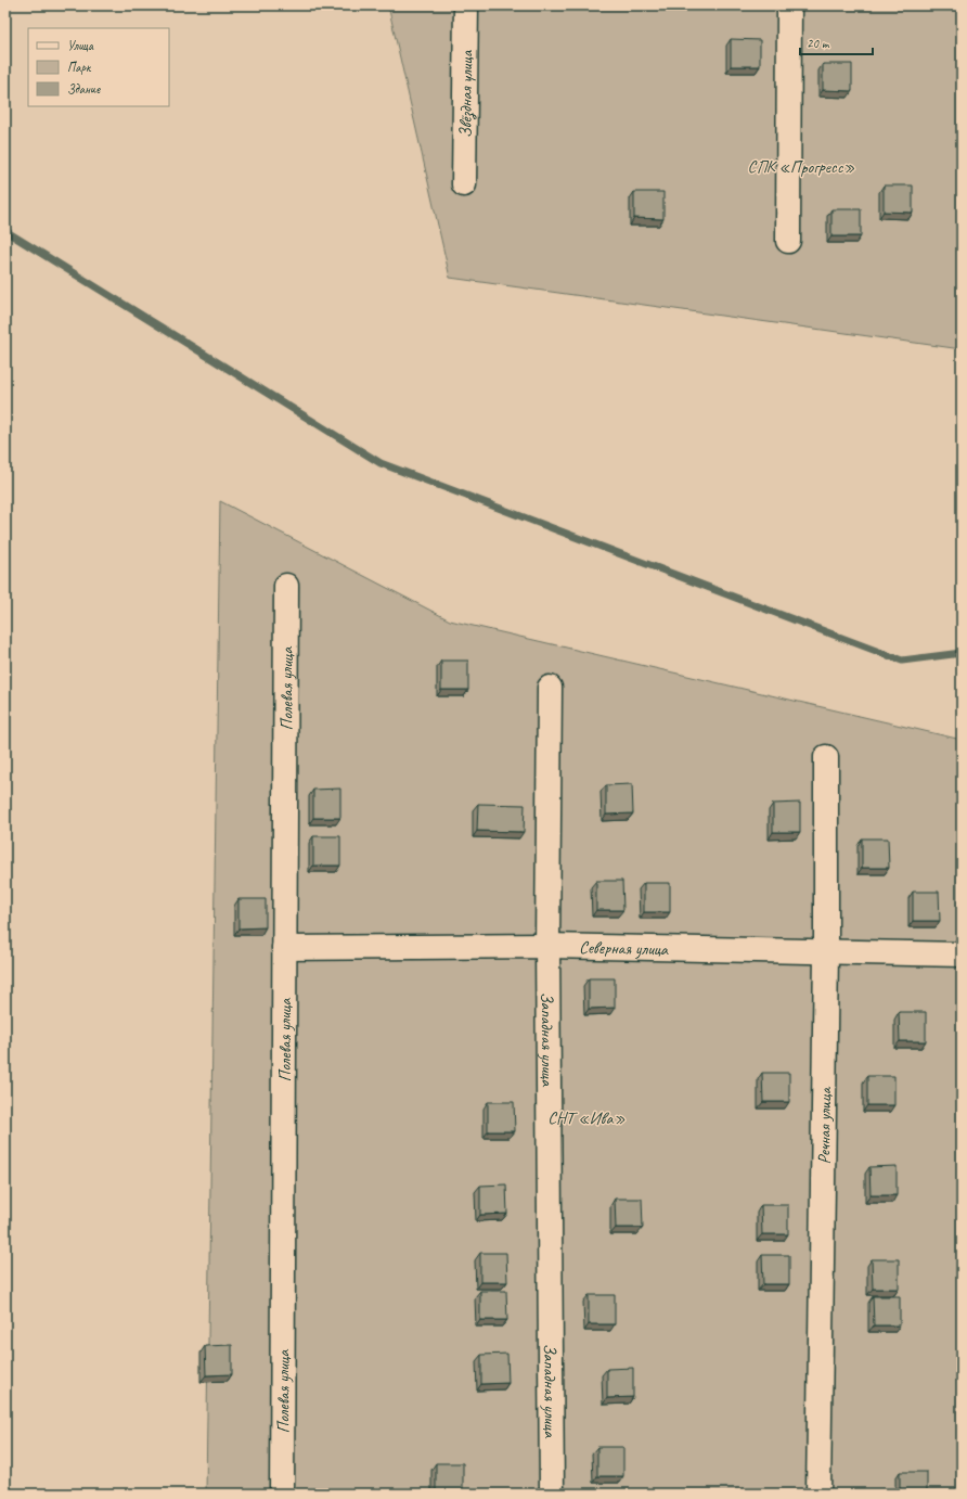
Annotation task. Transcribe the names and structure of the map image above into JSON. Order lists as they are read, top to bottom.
{
  "streets": {
    "street": [
      "Звёздная улица",
      "Полевая улица",
      "Северная улица",
      "Западная улица",
      "Речная улица"
    ]
  },
  "crossings": [
    ["Полевая улица", "Северная улица"],
    ["Северная улица", "Западная улица"],
    ["Северная улица", "Речная улица"]
  ],
  "parks": ["СПК «Прогресс»", "СНТ «Ива»"],
  "legend": ["Улица", "Парк", "Здание"],
  "scale_bar": "20 m"
}
